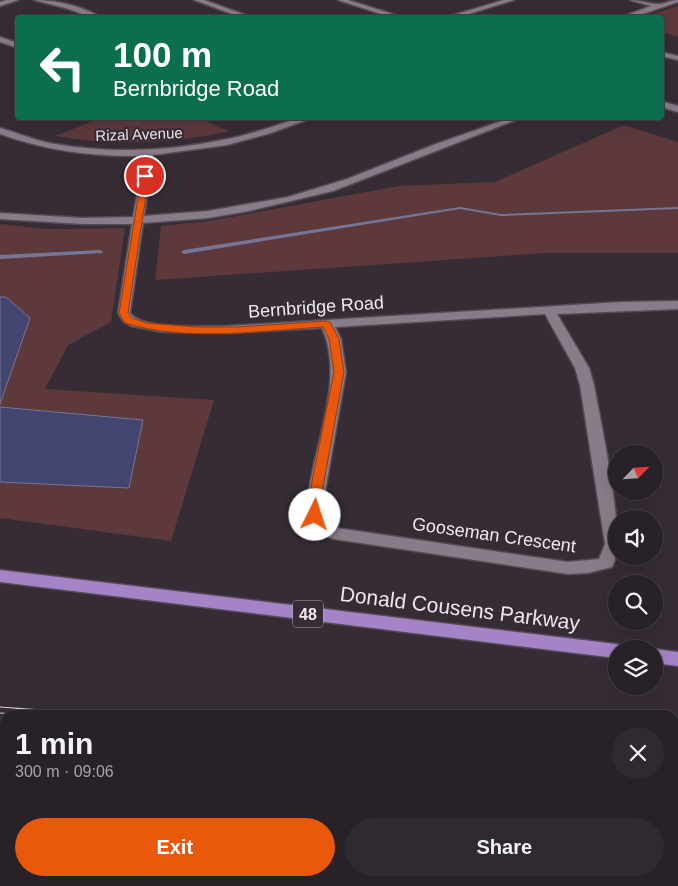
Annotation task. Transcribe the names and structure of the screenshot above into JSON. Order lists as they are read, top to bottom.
{
  "streets": {
    "main road": ["Donald Cousens Parkway", "48"],
    "street": ["Rizal Avenue", "Bernbridge Road", "Gooseman Crescent"]
  },
  "crossings": [
    ["Rizal Avenue", "Bernbridge Road"],
    ["Bernbridge Road", "Gooseman Crescent"]
  ],
  "north": "top right",
  "page": {
    "turn": ["100 m", "Bernbridge Road"],
    "heading": ["1 min", "300 m · 09:06"],
    "buttons": ["Exit", "Share"]
  }
}
